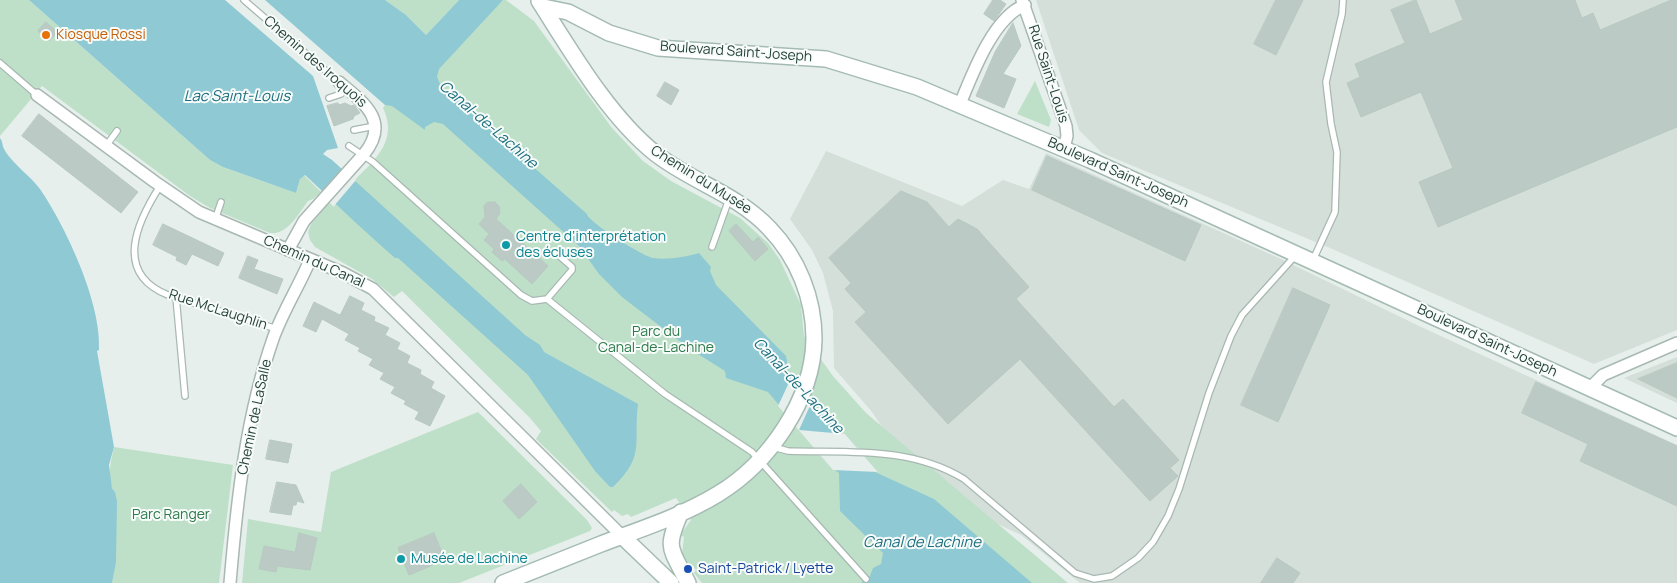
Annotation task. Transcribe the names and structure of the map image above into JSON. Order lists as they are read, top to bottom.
{
  "streets": {
    "street": [
      "Boulevard Saint-Joseph",
      "Chemin des Iroquois",
      "Rue Saint-Louis",
      "Chemin du Musée",
      "Chemin du Canal",
      "Chemin de LaSalle"
    ],
    "lane": ["Rue McLaughlin"]
  },
  "crossings": [
    ["Boulevard Saint-Joseph", "Rue Saint-Louis"],
    ["Boulevard Saint-Joseph", "Chemin du Musée"],
    ["Chemin du Musée", "Chemin du Canal"],
    ["Chemin du Canal", "Rue McLaughlin"],
    ["Chemin du Canal", "Chemin de LaSalle"],
    ["Rue McLaughlin", "Chemin de LaSalle"]
  ],
  "water": ["Lac Saint-Louis", "Canal-de-Lachine", "Canal de Lachine"],
  "parks": ["Parc du Canal-de-Lachine", "Parc Ranger"],
  "places": [
    "Kiosque Rossi",
    "Centre d’interprétation des écluses",
    "Musée de Lachine",
    "Saint-Patrick / Lyette"
  ]
}
